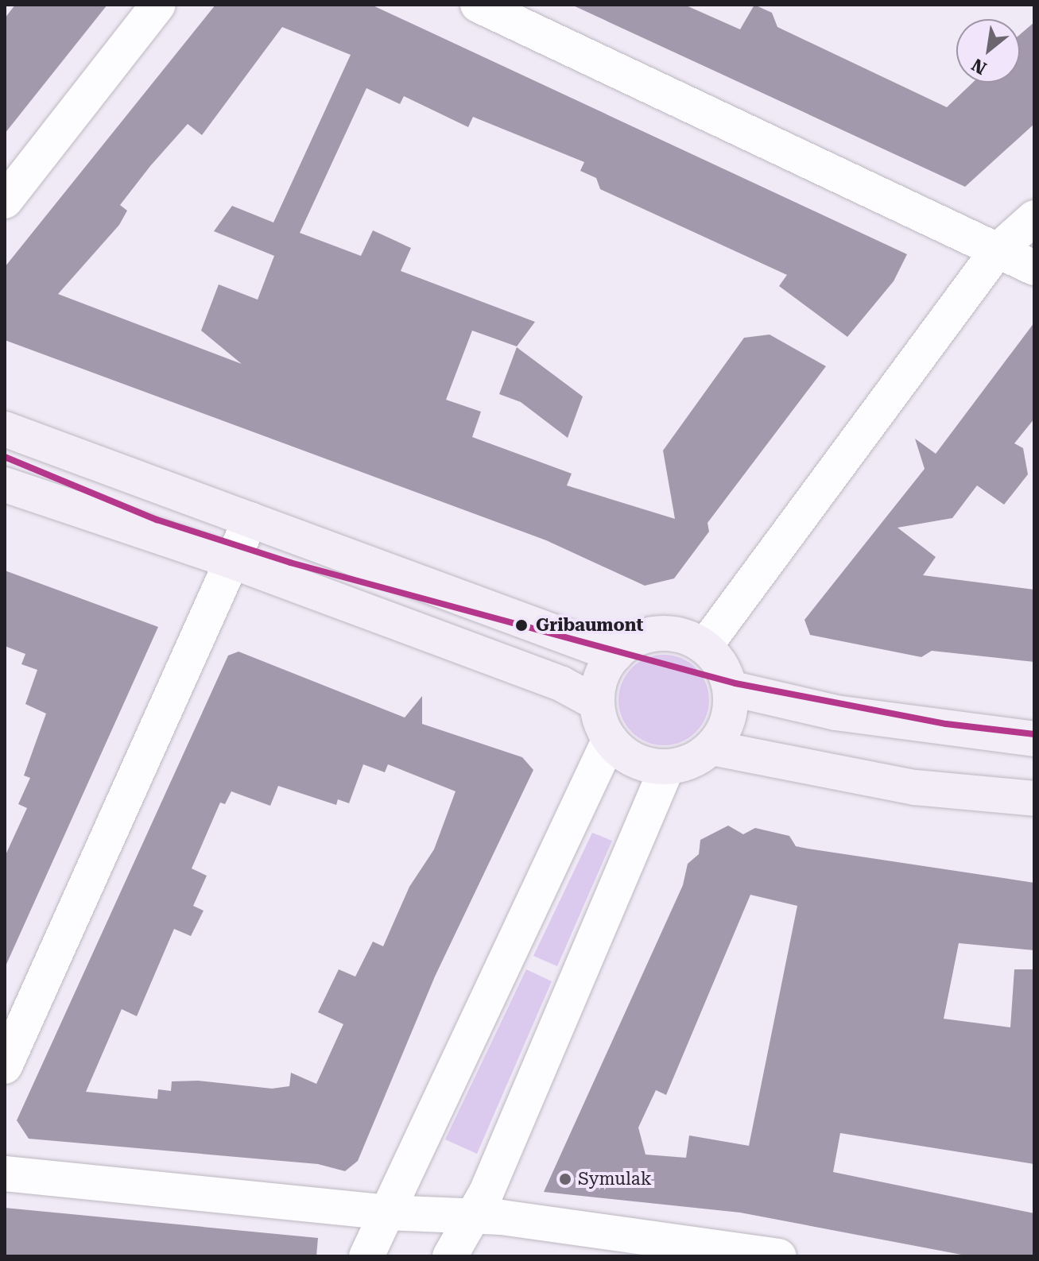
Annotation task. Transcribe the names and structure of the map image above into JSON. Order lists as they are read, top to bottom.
{
  "places": ["Gribaumont", "Symulak"],
  "north": "bottom left"
}
